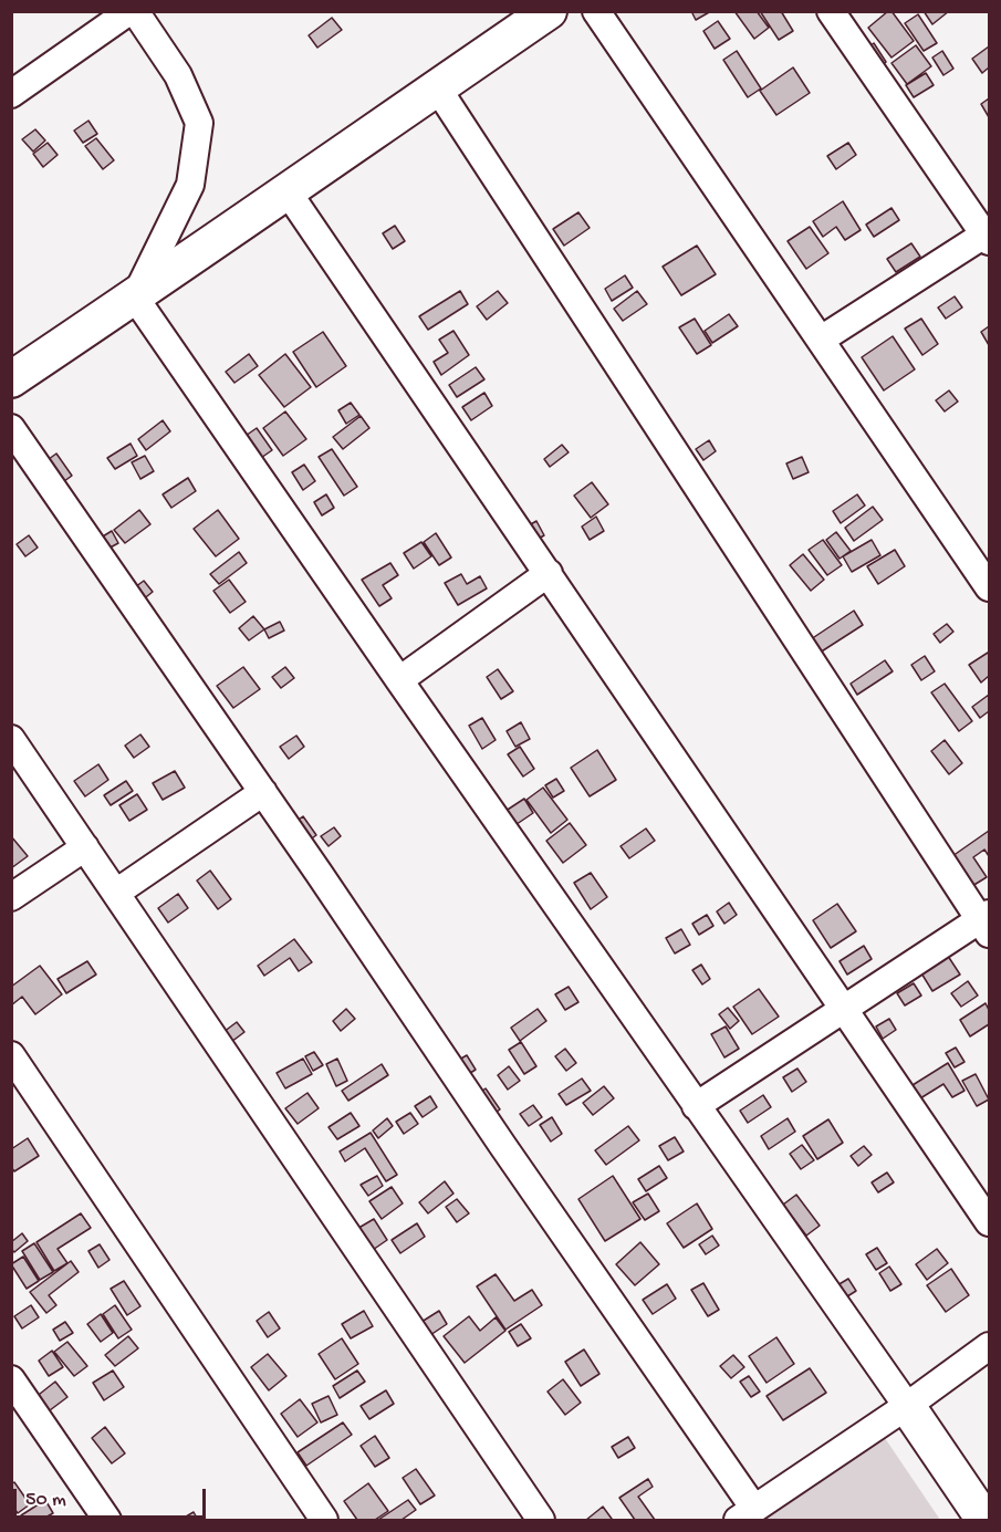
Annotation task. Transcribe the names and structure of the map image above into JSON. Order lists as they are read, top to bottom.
{
  "scale_bar": "50 m"
}
